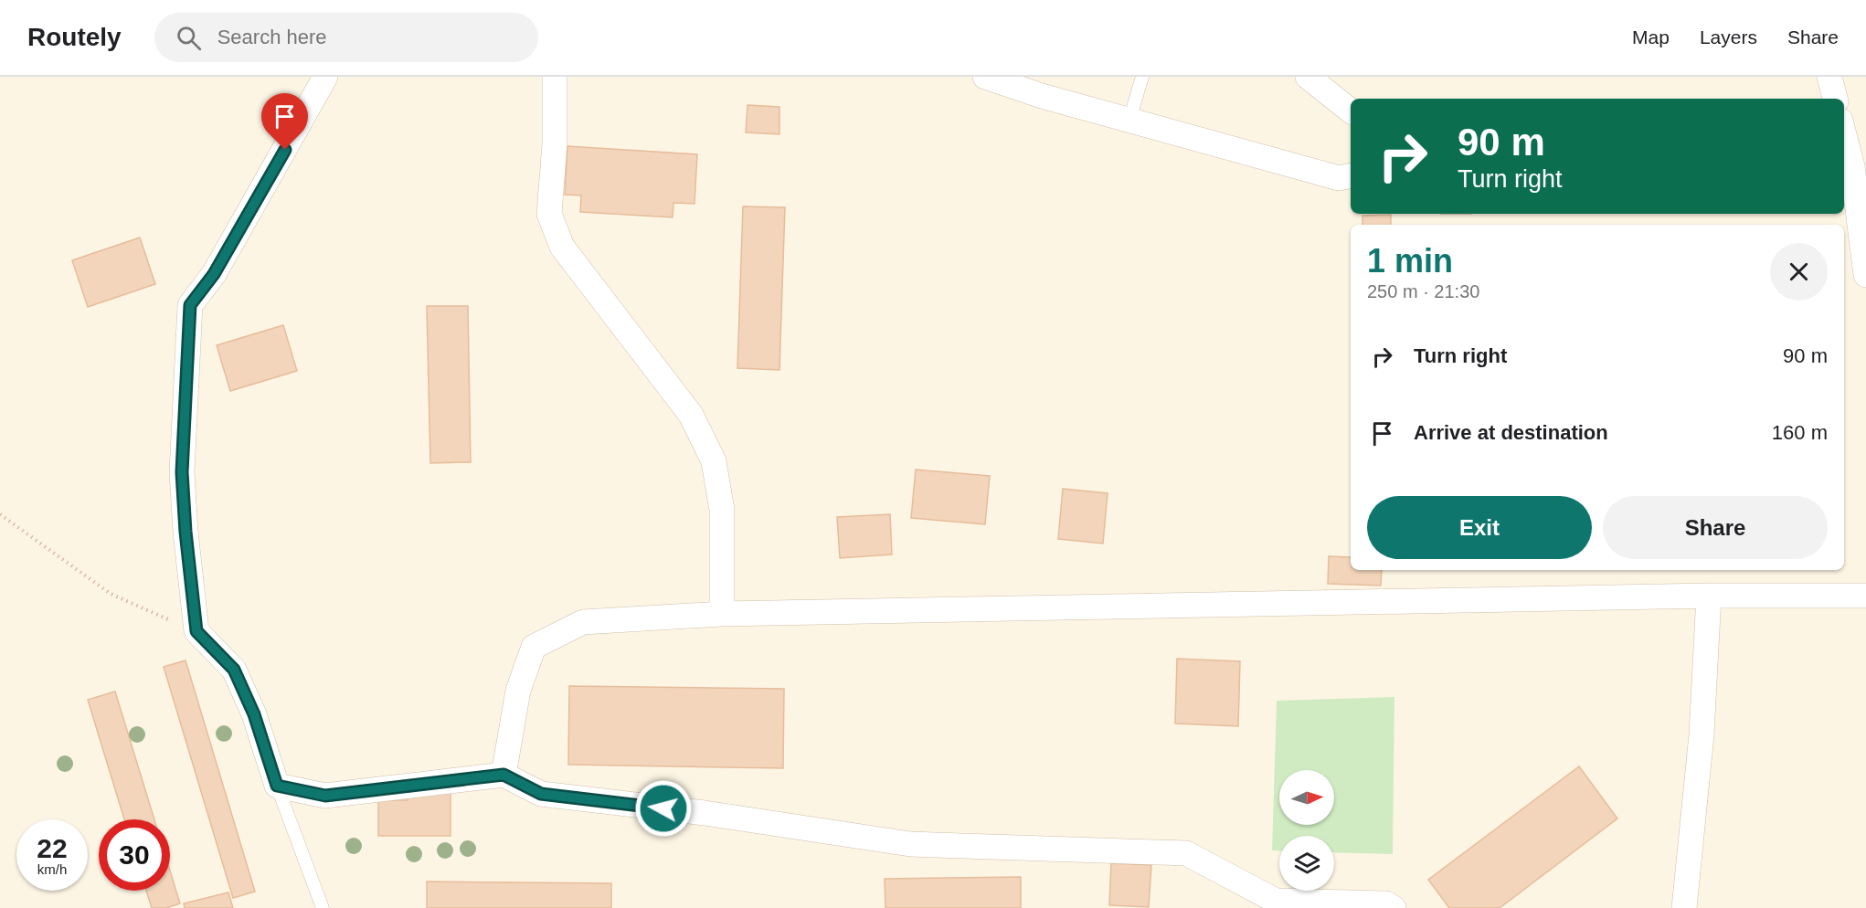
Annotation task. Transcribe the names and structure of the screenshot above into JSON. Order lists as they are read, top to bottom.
{
  "north": "right",
  "page": {
    "header": "Routely",
    "search": "Search here",
    "nav": ["Map", "Layers", "Share"],
    "turn": ["90 m", "Turn right"],
    "heading": ["1 min", "250 m · 21:30"],
    "list": [
      {
        "name": "Turn right",
        "value": "90 m"
      },
      {
        "name": "Arrive at destination",
        "value": "160 m"
      }
    ],
    "buttons": ["Exit", "Share"],
    "speed": "22 km/h",
    "limit": "30"
  }
}
